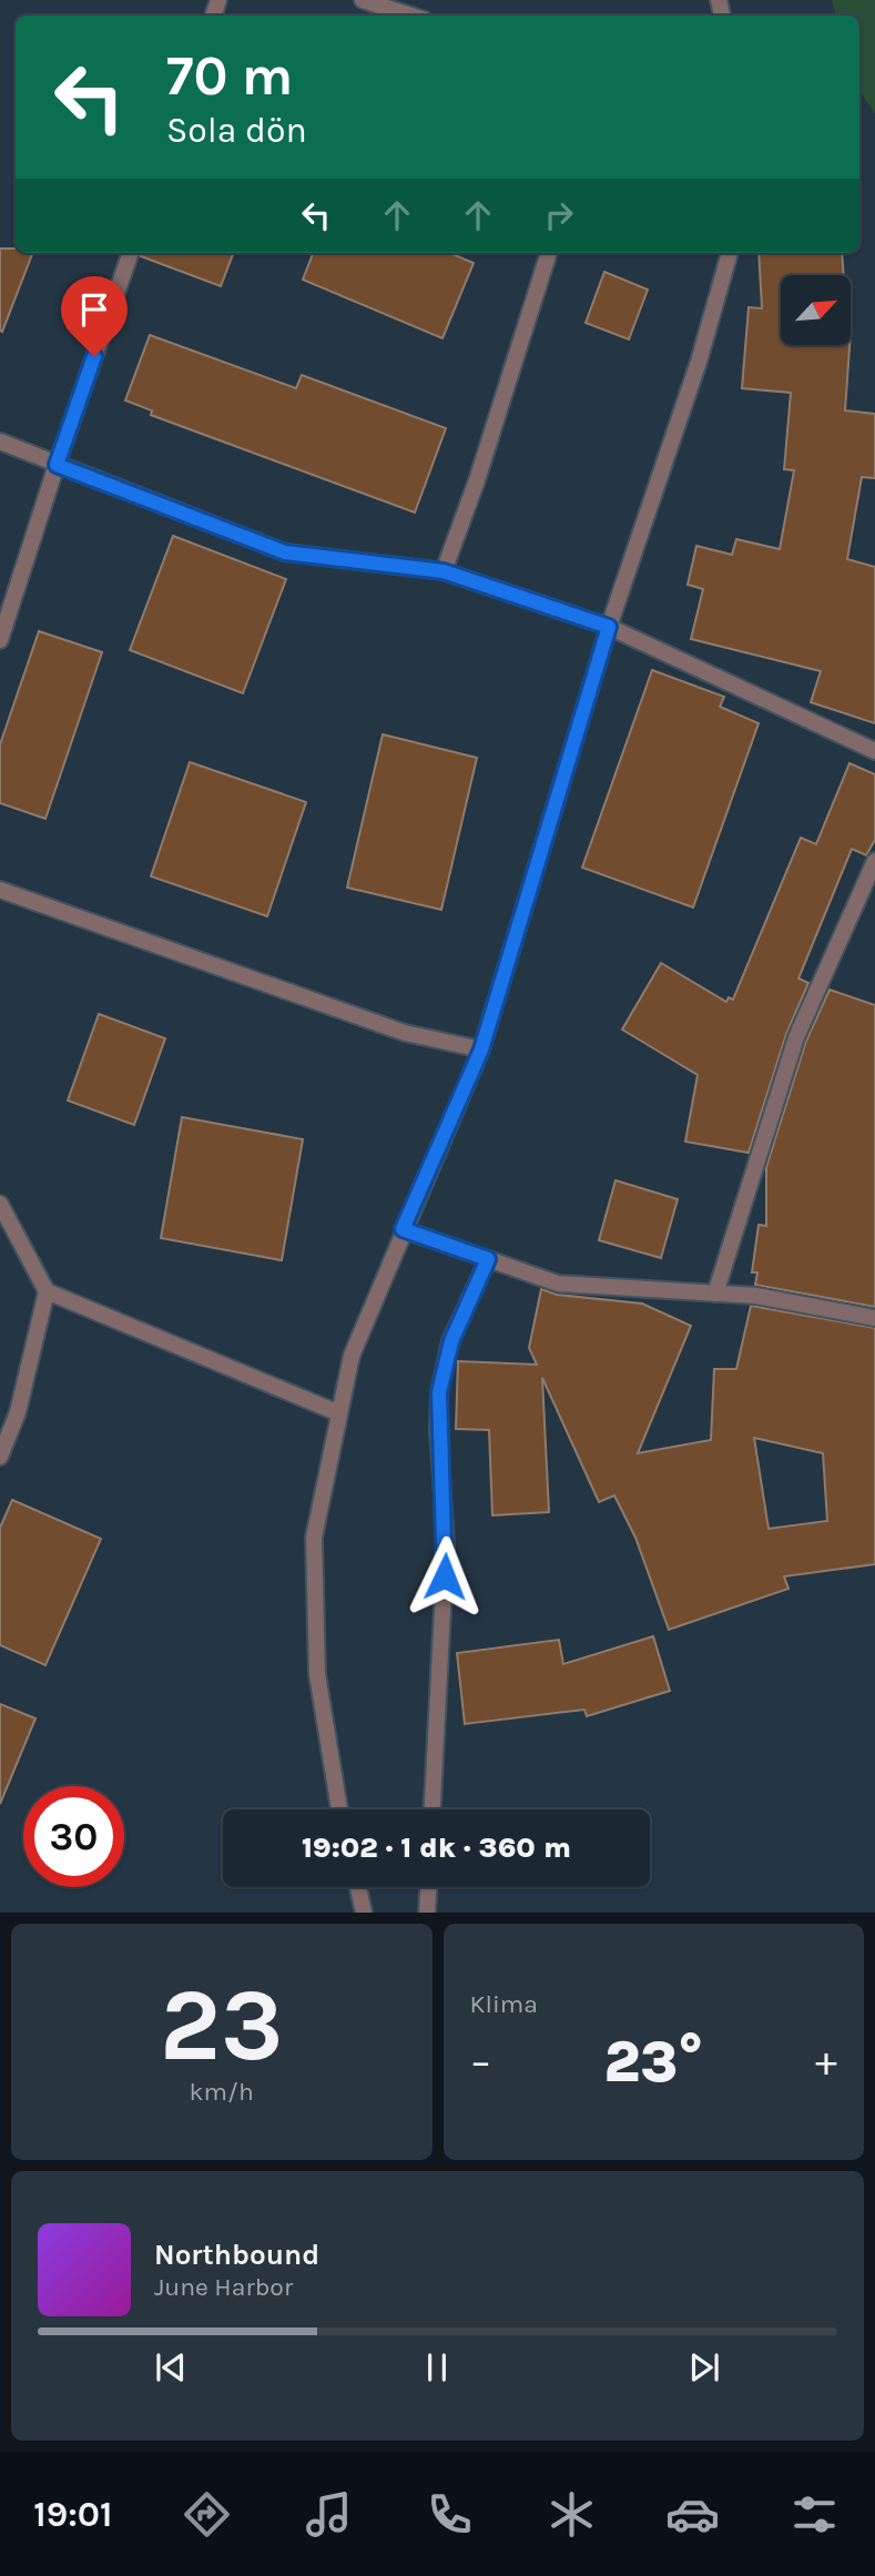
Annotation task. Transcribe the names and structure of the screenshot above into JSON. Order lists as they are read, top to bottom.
{
  "north": "top right",
  "page": {
    "turn": ["70 m", "Sola dön"],
    "limit": "30",
    "trip": "19:02 · 1 dk · 360 m",
    "tile": [
      ["23", "km/h"],
      "Klima"
    ],
    "heat": ["−", "23°", "+"],
    "song": ["Northbound", "June Harbor"],
    "tabs": "19:01"
  }
}
